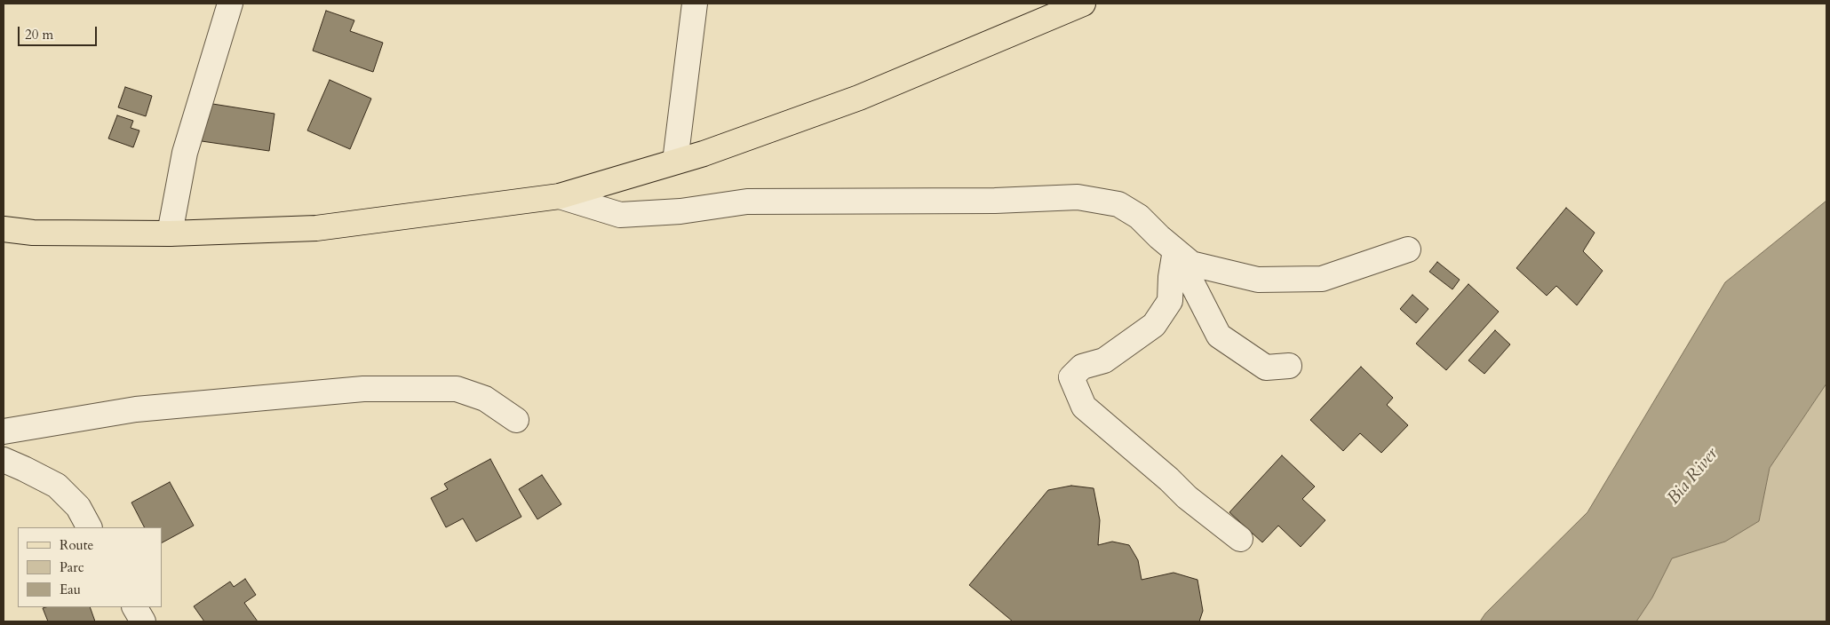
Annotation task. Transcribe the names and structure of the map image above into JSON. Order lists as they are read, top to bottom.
{
  "water": ["Bia River"],
  "legend": ["Route", "Parc", "Eau"],
  "scale_bar": "20 m"
}
